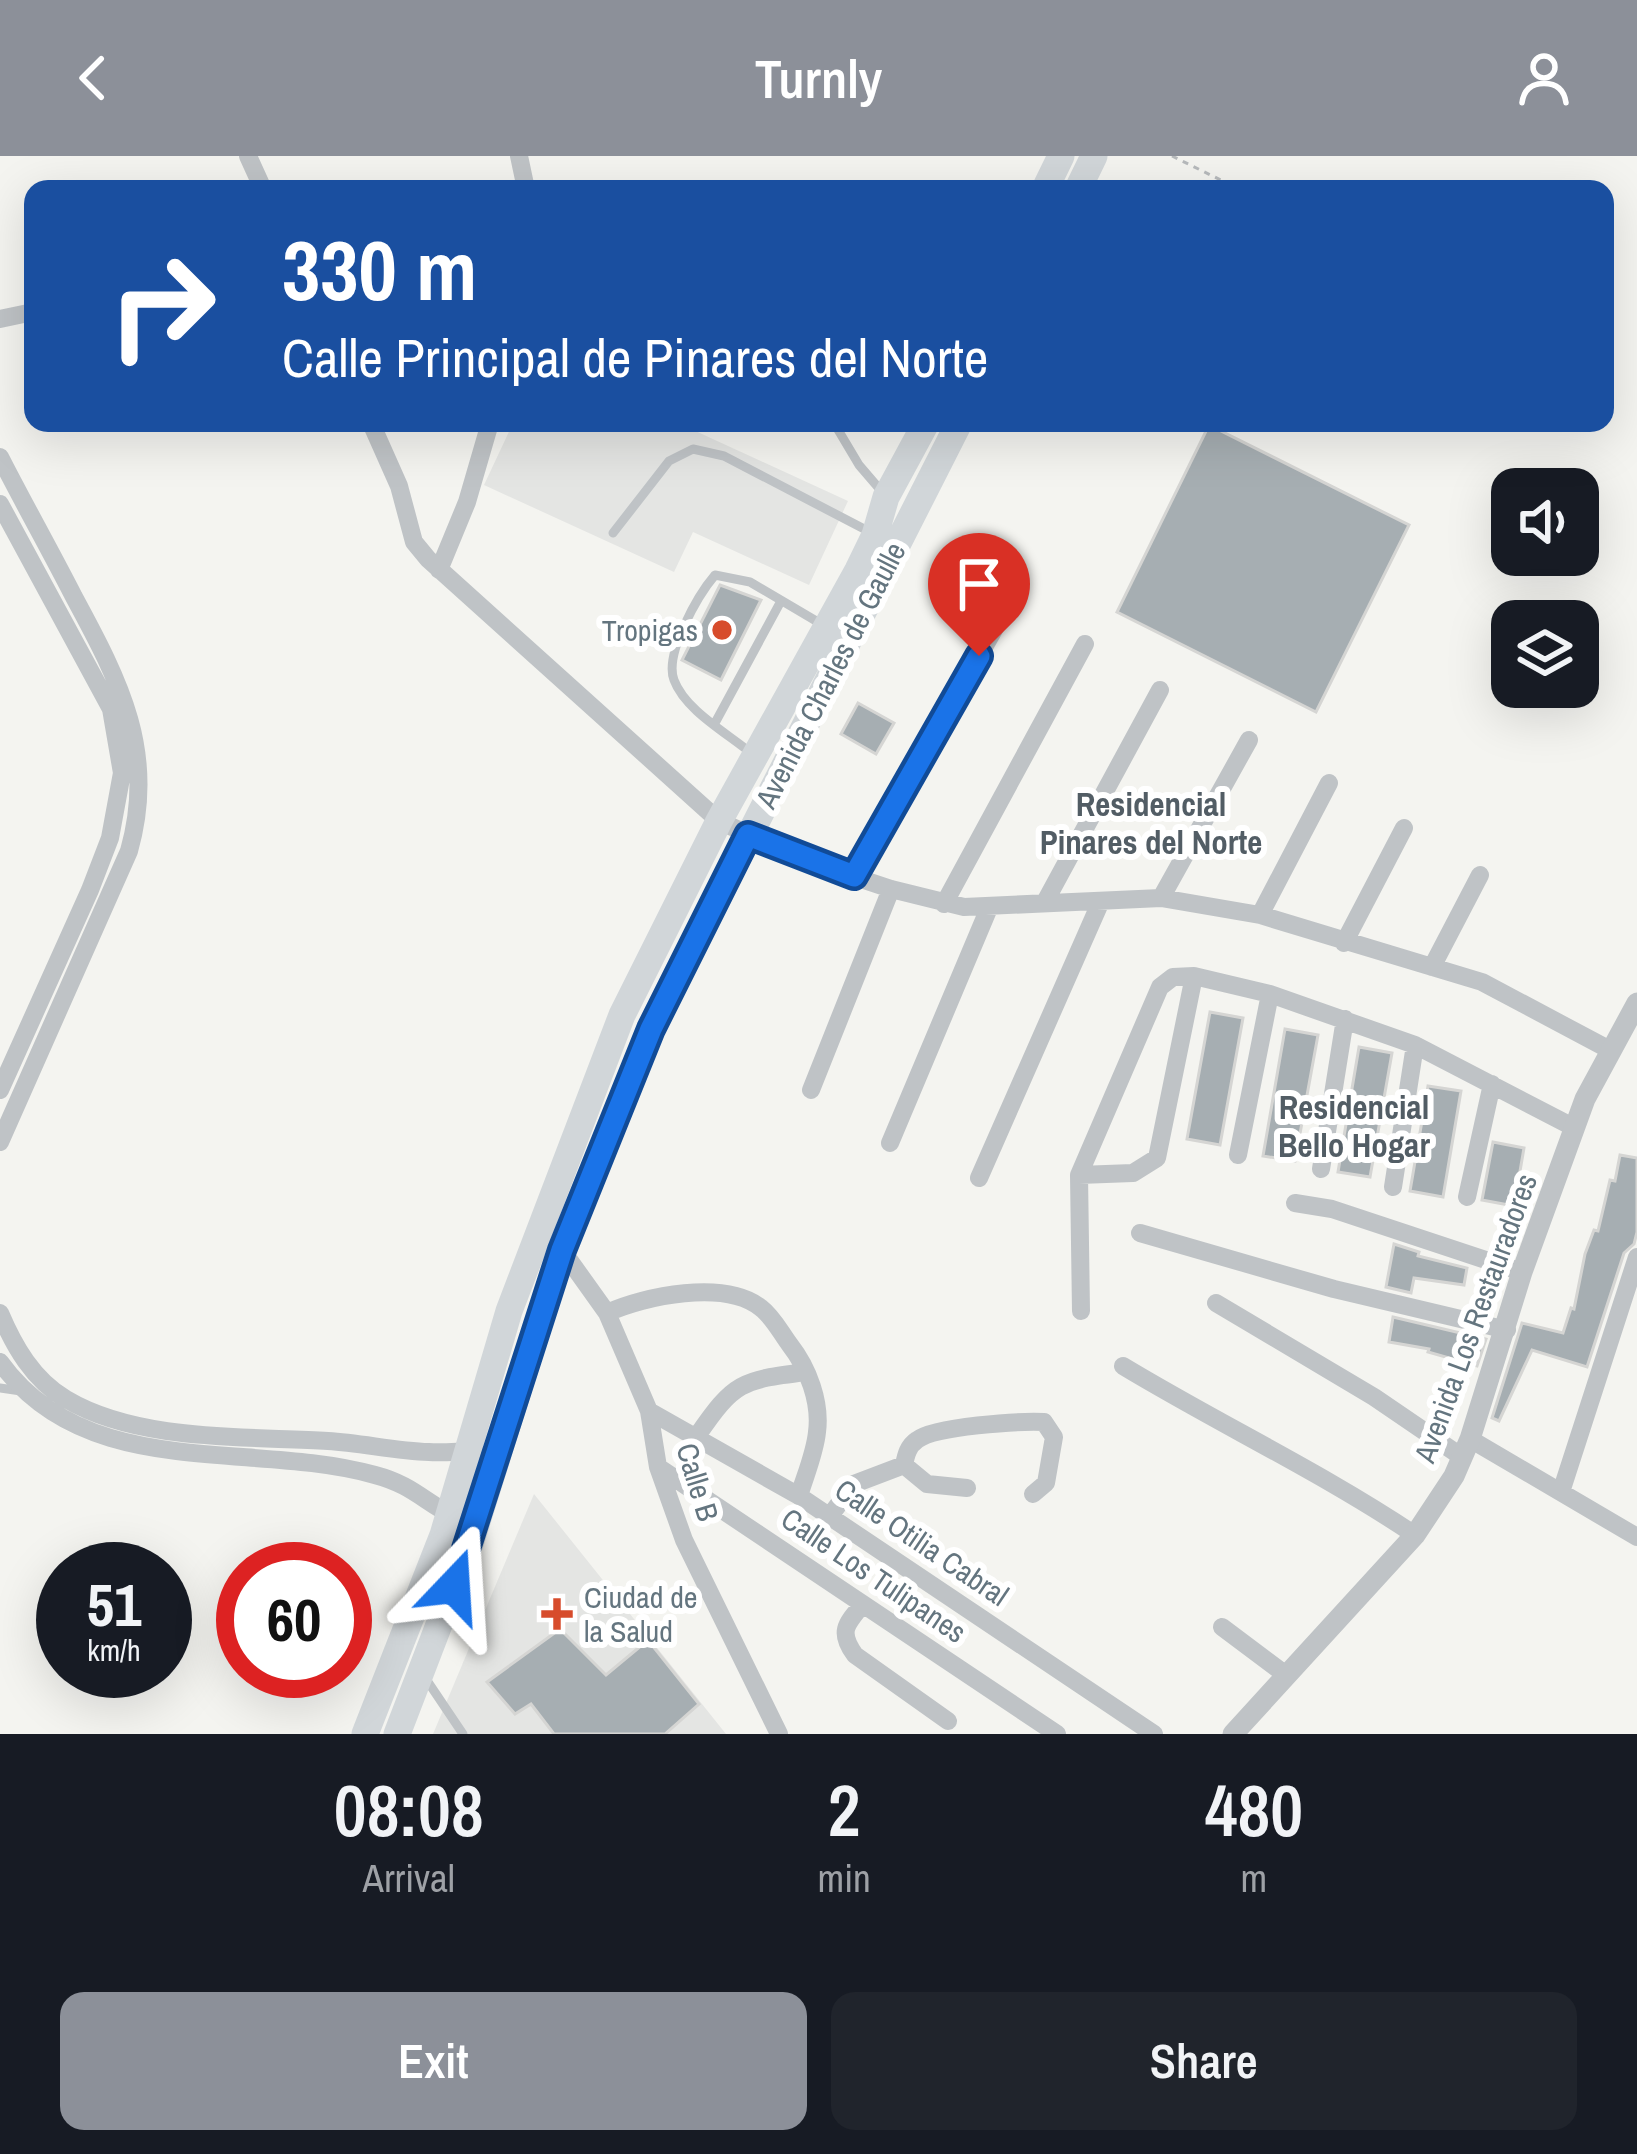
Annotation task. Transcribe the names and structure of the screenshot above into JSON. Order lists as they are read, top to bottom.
{
  "streets": {
    "main road": ["Avenida Charles de Gaulle"],
    "street": [
      "Avenida Los Restauradores",
      "Calle B",
      "Calle Otilia Cabral",
      "Calle Los Tulipanes"
    ]
  },
  "crossings": [
    ["Avenida Charles de Gaulle", "Calle B"],
    ["Calle B", "Calle Otilia Cabral"],
    ["Calle B", "Calle Los Tulipanes"]
  ],
  "districts": ["Residencial Pinares del Norte", "Residencial Bello Hogar"],
  "places": {
    "other": ["Tropigas"],
    "health": ["Ciudad de la Salud"]
  },
  "page": {
    "header": "Turnly",
    "turn": ["330 m", "Calle Principal de Pinares del Norte"],
    "speed": "51 km/h",
    "limit": "60",
    "eta": [
      "08:08",
      "Arrival",
      "2",
      "min",
      "480",
      "m"
    ],
    "buttons": ["Exit", "Share"]
  }
}
